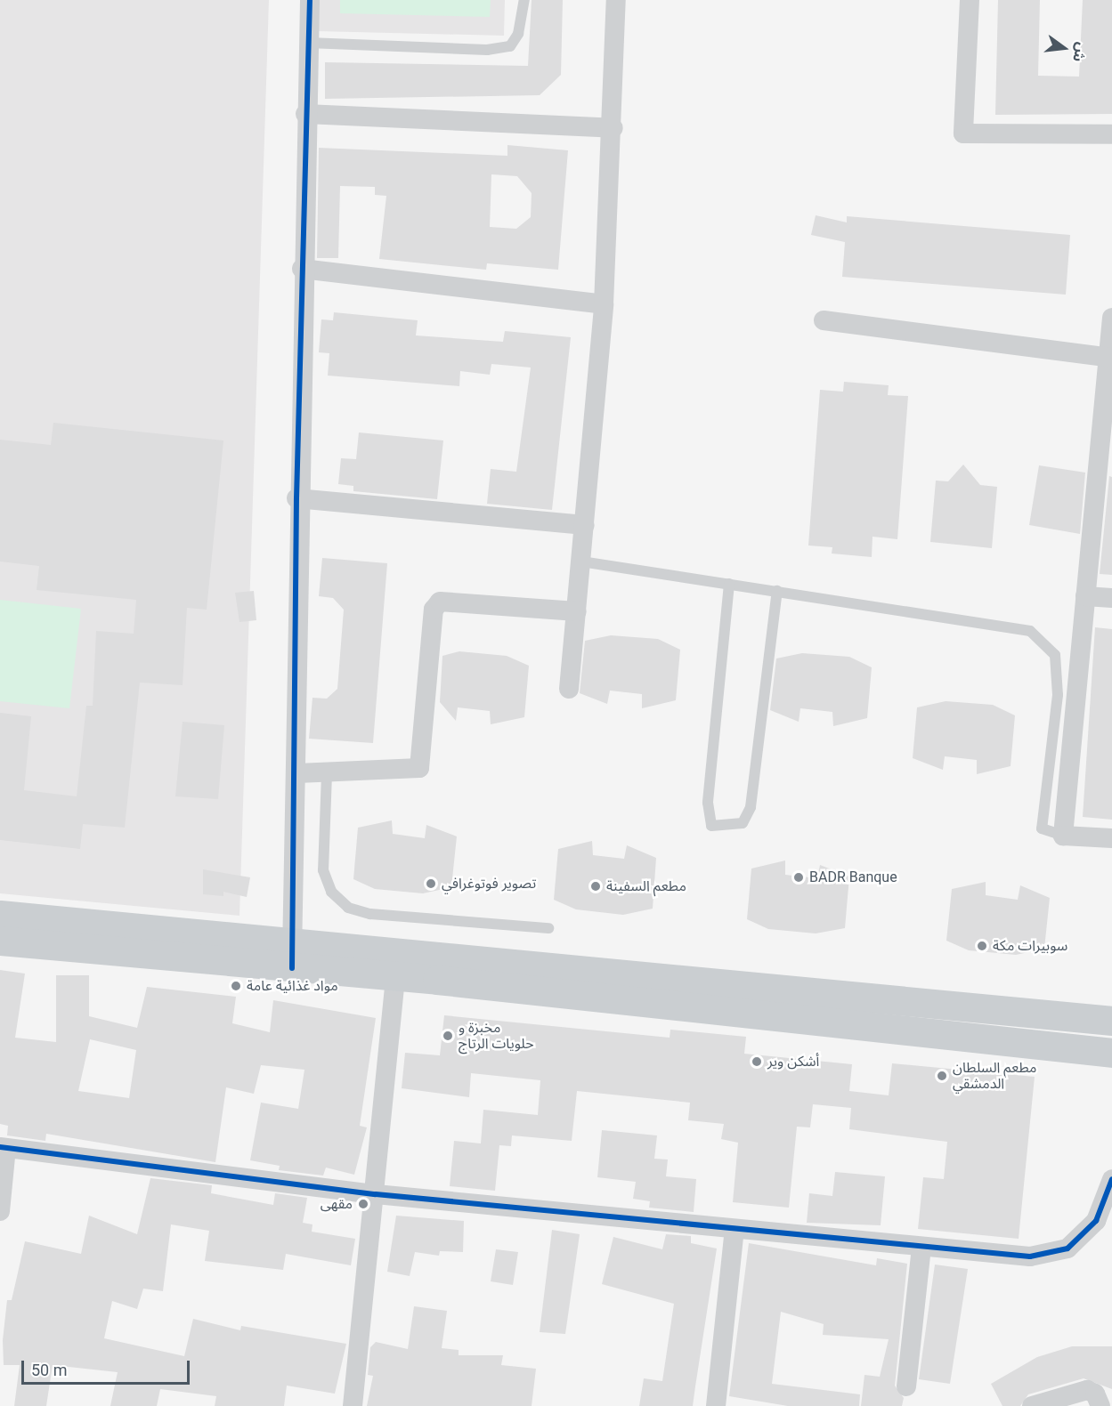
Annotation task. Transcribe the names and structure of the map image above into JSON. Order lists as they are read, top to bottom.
{
  "places": [
    "BADR Banque",
    "تصوير فوتوغرافي",
    "مطعم السفينة",
    "سوبيرات مكة",
    "مواد غذائية عامة",
    "مخبزة و حلويات الرتاج",
    "أشكن وير",
    "مطعم السلطان الدمشقي",
    "مقهى"
  ],
  "scale_bar": "50 m",
  "north": "right"
}
